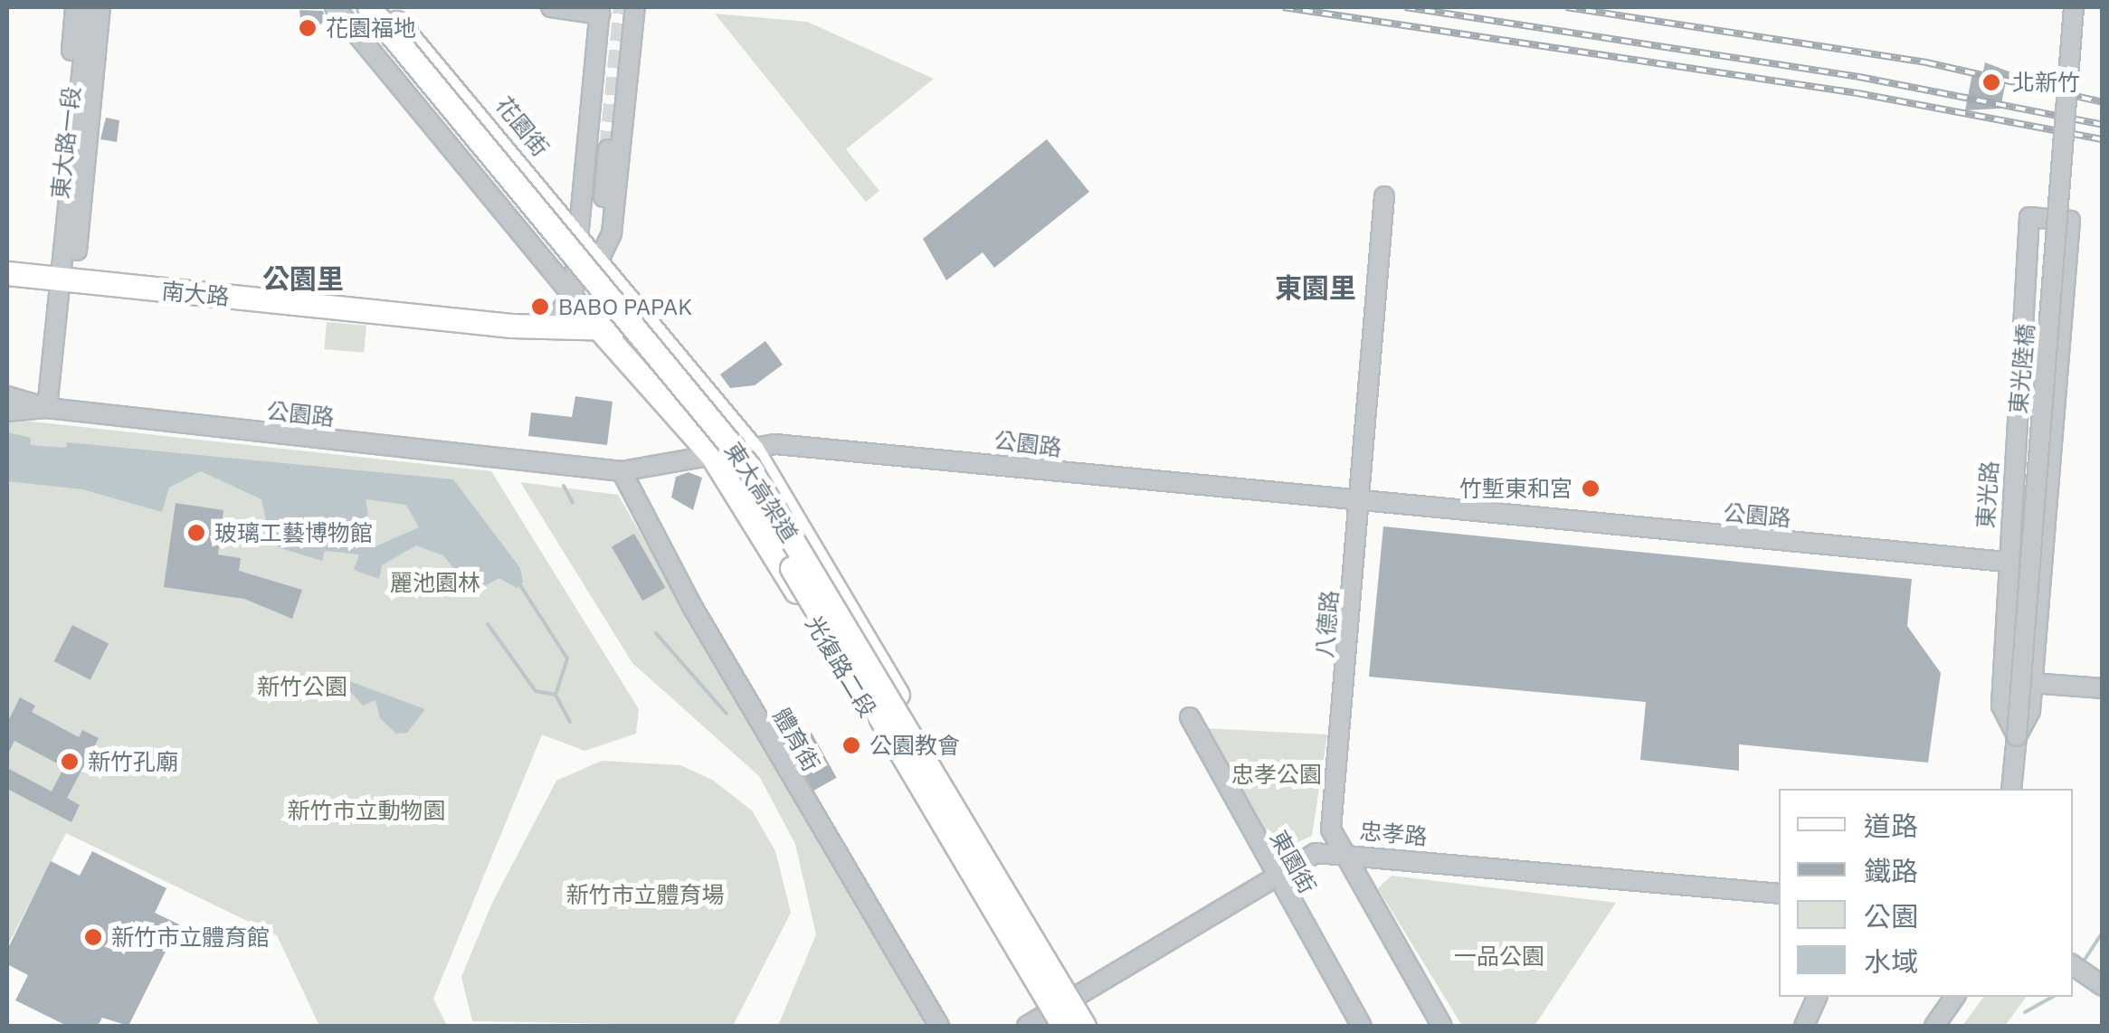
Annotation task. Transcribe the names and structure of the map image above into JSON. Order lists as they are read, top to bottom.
{
  "streets": {
    "main road": ["南大路", "東大高架道", "光復路二段"],
    "street": [
      "花園街",
      "東大路一段",
      "東光陸橋",
      "公園路",
      "東光路",
      "八德路",
      "體育街",
      "忠孝路",
      "東園街"
    ]
  },
  "crossings": [
    ["花園街", "光復路二段"],
    ["東大路一段", "南大路"],
    ["東大路一段", "公園路"],
    ["南大路", "光復路二段"],
    ["東光陸橋", "東光路"],
    ["公園路", "東光路"],
    ["公園路", "八德路"],
    ["公園路", "光復路二段"],
    ["公園路", "體育街"],
    ["東大高架道", "光復路二段"],
    ["東大高架道", "忠孝路"],
    ["八德路", "忠孝路"],
    ["光復路二段", "忠孝路"],
    ["忠孝路", "東園街"]
  ],
  "districts": ["公園里", "東園里"],
  "parks": [
    "麗池園林",
    "新竹公園",
    "忠孝公園",
    "新竹市立動物園",
    "新竹市立體育場",
    "一品公園"
  ],
  "places": [
    "花園福地",
    "北新竹",
    "BABO PAPAK",
    "竹塹東和宮",
    "玻璃工藝博物館",
    "公園教會",
    "新竹孔廟",
    "新竹市立體育館"
  ],
  "legend": [
    "道路",
    "鐵路",
    "公園",
    "水域"
  ]
}
